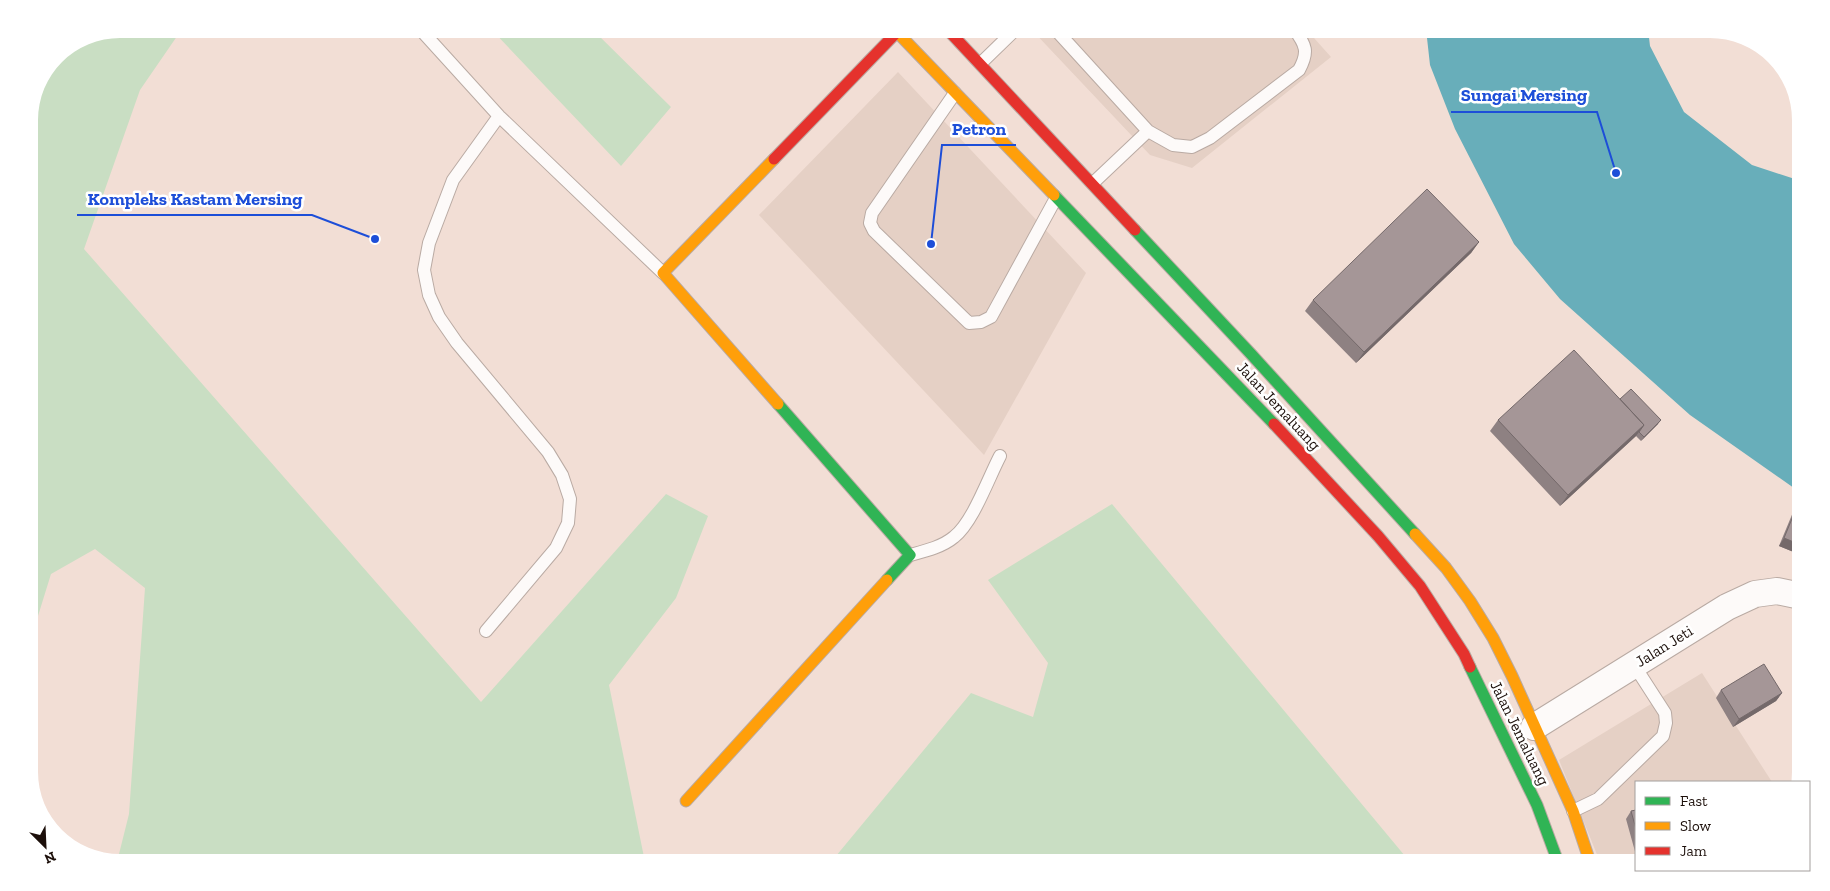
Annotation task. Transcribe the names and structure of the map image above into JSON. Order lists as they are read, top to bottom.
{
  "streets": {
    "main road": ["Jalan Jemaluang"],
    "street": ["Jalan Jeti"]
  },
  "crossings": [
    ["Jalan Jemaluang", "Jalan Jeti"]
  ],
  "places": ["Sungai Mersing", "Kompleks Kastam Mersing", "Petron"],
  "legend": ["Fast", "Slow", "Jam"],
  "north": "bottom right"
}
